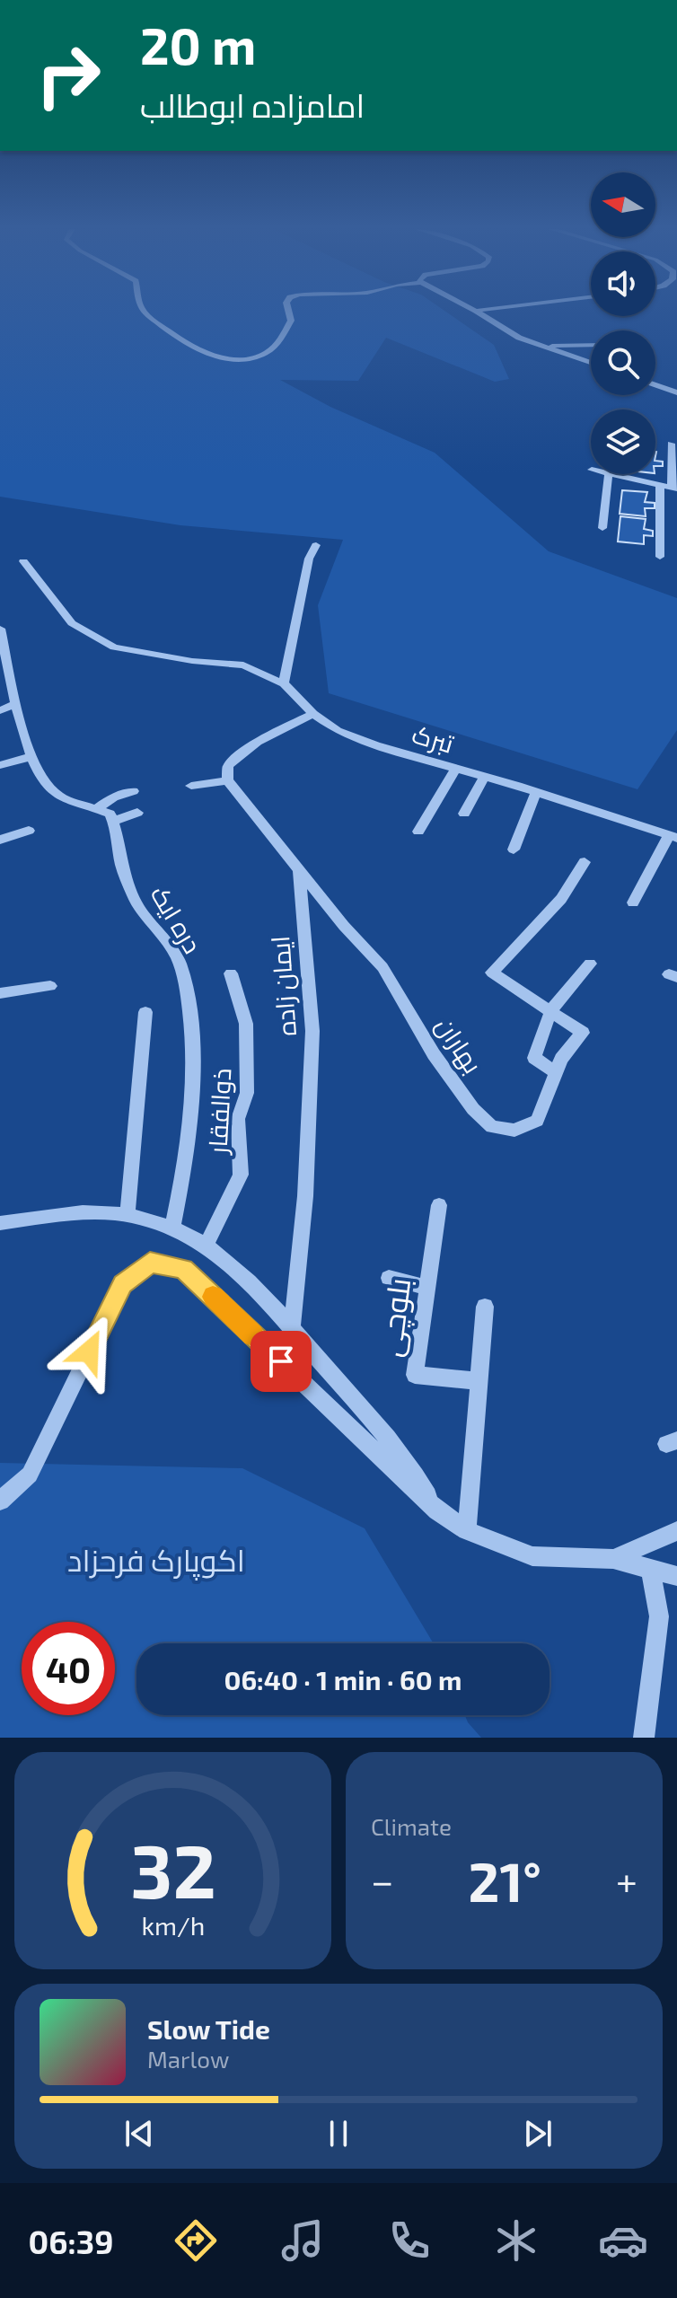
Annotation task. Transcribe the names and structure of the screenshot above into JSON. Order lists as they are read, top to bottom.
{
  "streets": {
    "street": [
      "تبرک",
      "دره ایک",
      "ایمان زاده",
      "بهاران",
      "ذوالفقار",
      "بلوچی"
    ]
  },
  "crossings": [
    ["ایمان زاده", "بهاران"]
  ],
  "parks": ["اکوپارک فرحزاد"],
  "north": "left",
  "page": {
    "turn": ["20 m", "امامزاده ابوطالب"],
    "limit": "40",
    "trip": "06:40 · 1 min · 60 m",
    "tile": "Climate",
    "heat": ["−", "21°", "+"],
    "song": ["Slow Tide", "Marlow"],
    "tabs": "06:39",
    "gauge": ["32", "km/h"]
  }
}
